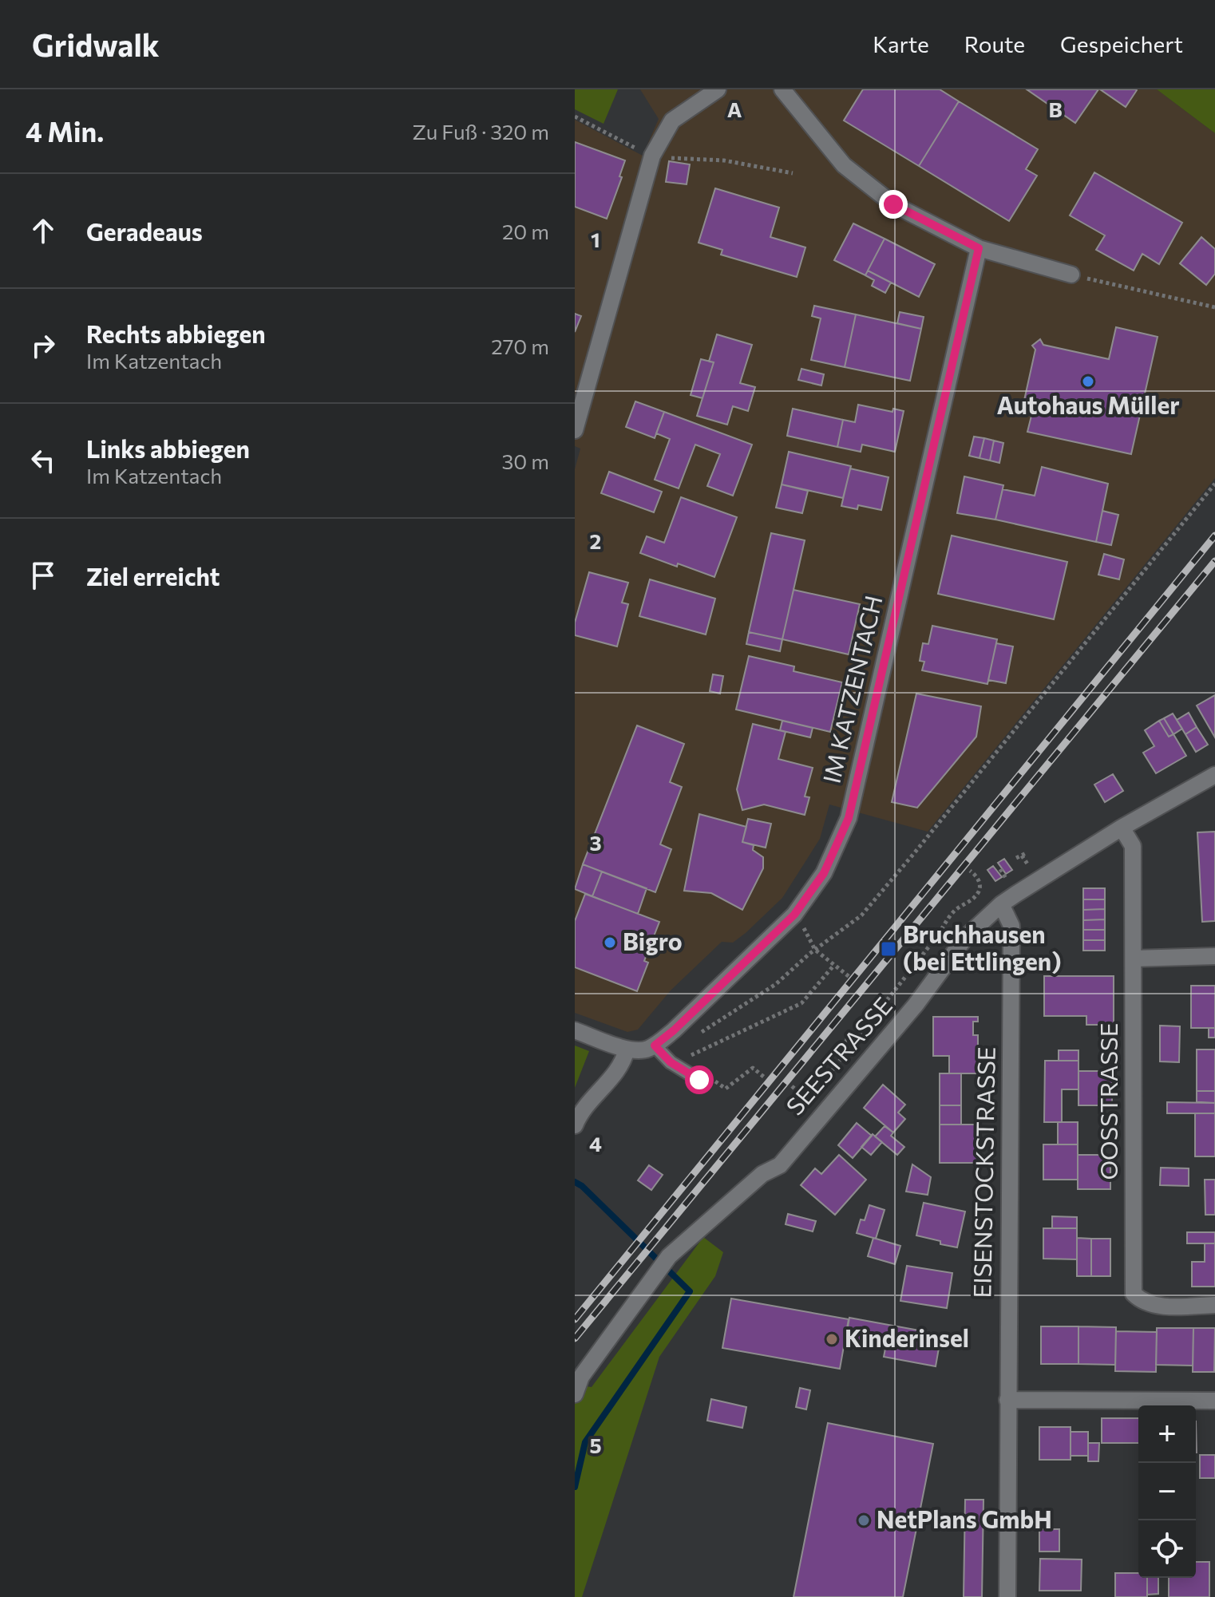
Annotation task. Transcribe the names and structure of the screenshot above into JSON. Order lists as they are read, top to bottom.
{
  "streets": {
    "street": [
      "IM KATZENTACH",
      "SEESTRASSE",
      "OOSSTRASSE",
      "EISENSTOCKSTRASSE"
    ]
  },
  "crossings": [
    ["SEESTRASSE", "OOSSTRASSE"],
    ["SEESTRASSE", "EISENSTOCKSTRASSE"]
  ],
  "places": {
    "other": [
      "Autohaus Müller",
      "Bigro",
      "Kinderinsel",
      "NetPlans GmbH"
    ],
    "transit": ["Bruchhausen (bei Ettlingen)"]
  },
  "page": {
    "header": "Gridwalk",
    "nav": ["Karte", "Route", "Gespeichert"],
    "heading": ["4 Min.", "Zu Fuß · 320 m"],
    "list": [
      ["Geradeaus", "20 m"],
      ["Rechts abbiegen", "Im Katzentach", "270 m"],
      ["Links abbiegen", "Im Katzentach", "30 m"],
      "Ziel erreicht"
    ],
    "map_buttons": ["+", "−"]
  },
  "grid": {
    "columns": ["A", "B"],
    "rows": [
      "1",
      "2",
      "3",
      "4",
      "5"
    ]
  }
}
